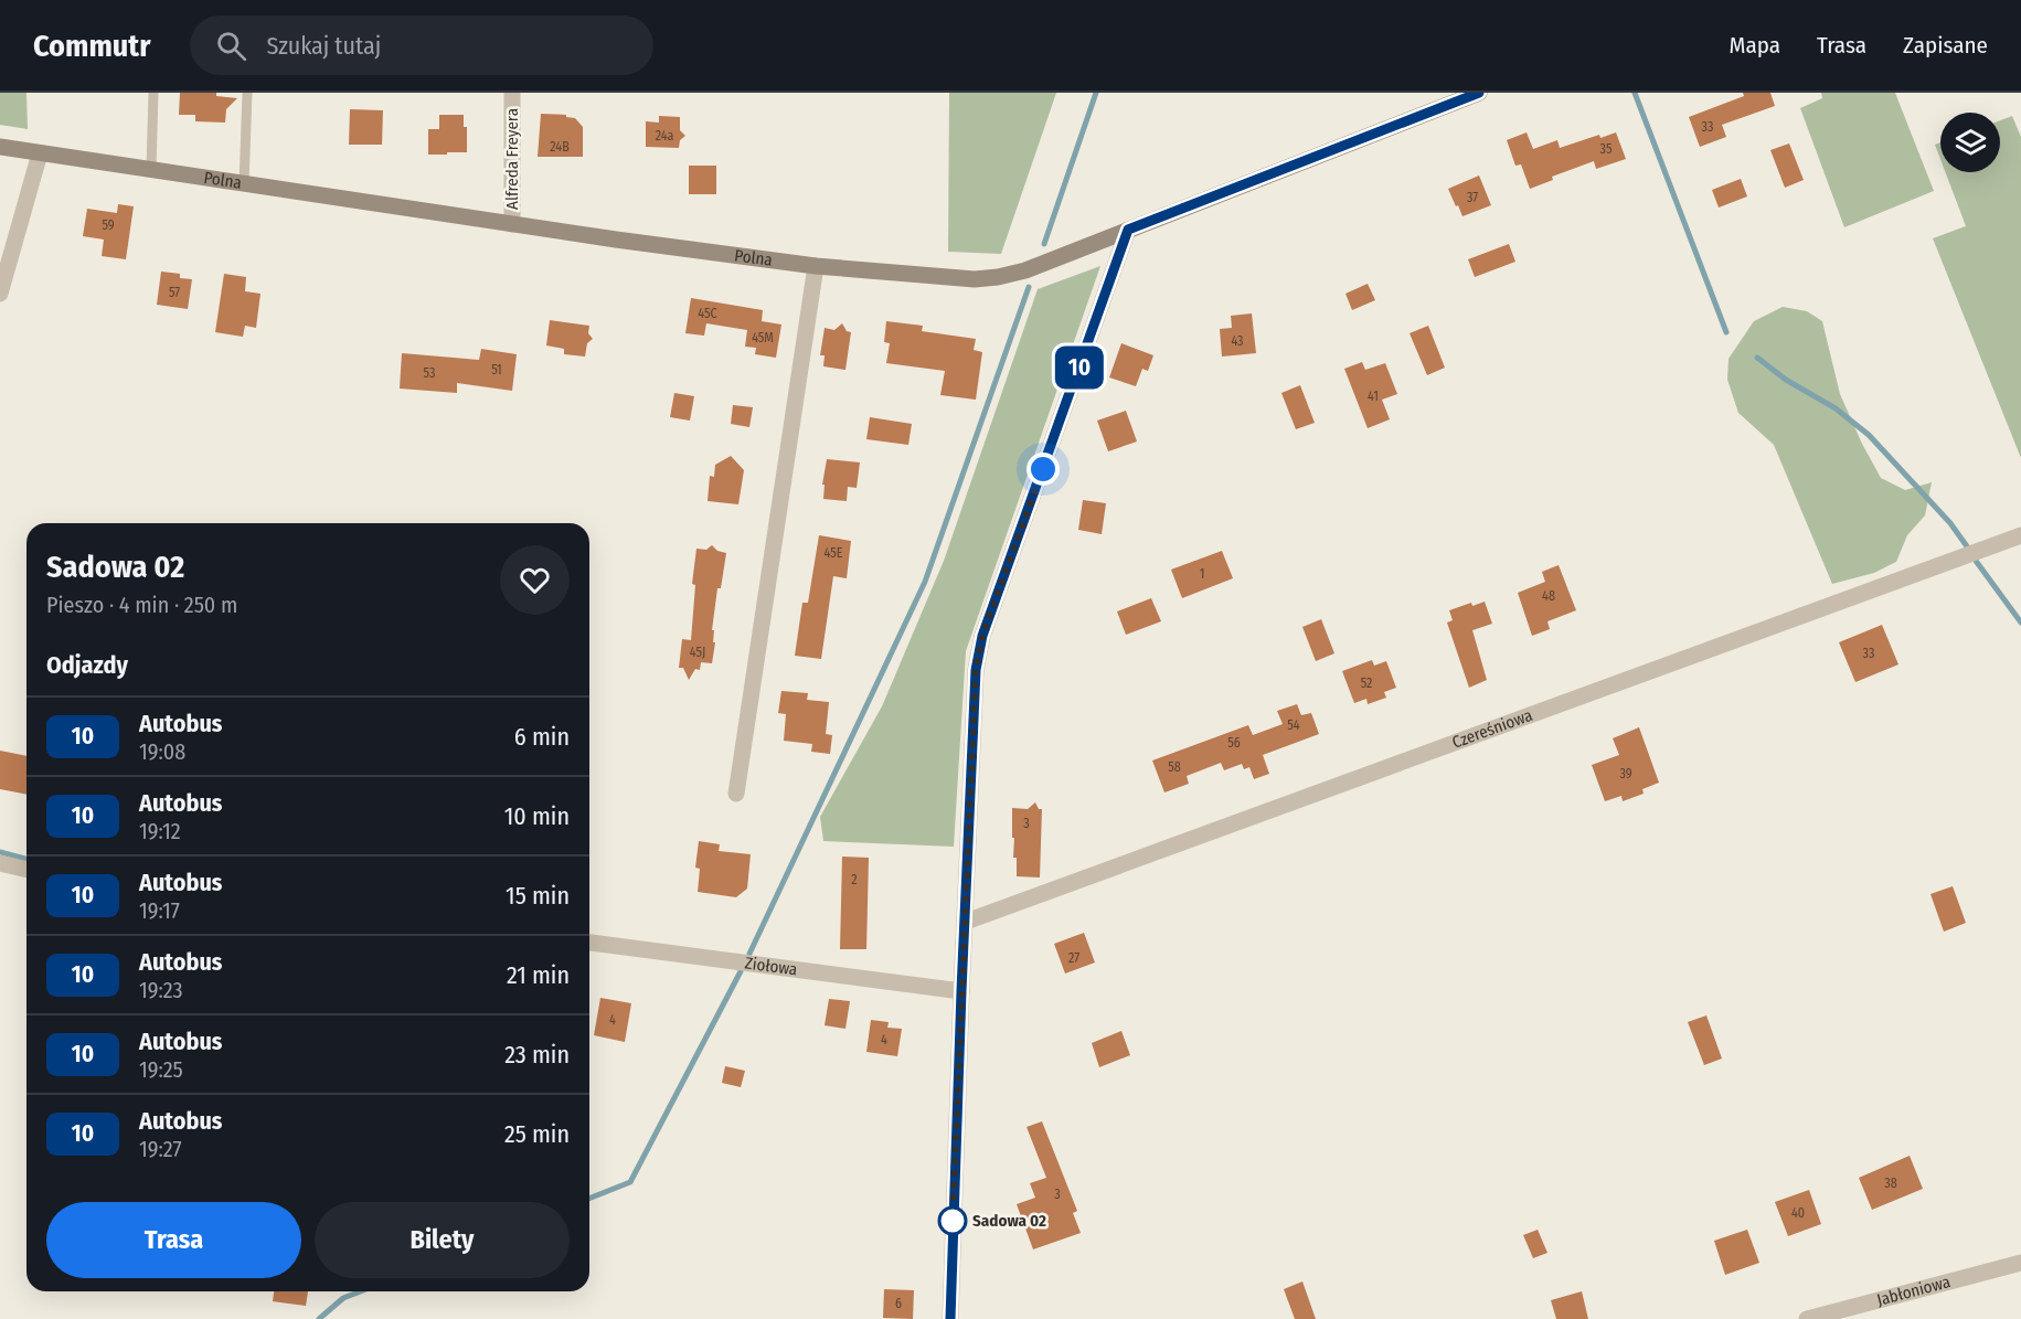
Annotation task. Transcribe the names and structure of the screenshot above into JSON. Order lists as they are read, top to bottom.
{
  "streets": {
    "street": [
      "Alfreda Freyera",
      "Polna",
      "Czereśniowa",
      "Ziołowa",
      "Jabłoniowa"
    ]
  },
  "crossings": [
    ["Alfreda Freyera", "Polna"]
  ],
  "places": ["Sadowa 02"],
  "lines": ["bus line 10"],
  "house_numbers": [
    "33",
    "24a",
    "24B",
    "35",
    "37",
    "59",
    "57",
    "45C",
    "45M",
    "43",
    "51",
    "53",
    "41",
    "45E",
    "1",
    "48",
    "45J",
    "33",
    "52",
    "54",
    "56",
    "58",
    "39",
    "3",
    "2",
    "27",
    "4",
    "4",
    "38",
    "3",
    "40",
    "6"
  ],
  "page": {
    "header": "Commutr",
    "search": "Szukaj tutaj",
    "nav": ["Mapa", "Trasa", "Zapisane"],
    "on_map": "10",
    "heading": [
      ["Sadowa 02", "Pieszo · 4 min · 250 m"],
      "Odjazdy"
    ],
    "list": [
      {
        "mark": "10",
        "name": "Autobus",
        "note": "19:08",
        "value": "6 min"
      },
      {
        "mark": "10",
        "name": "Autobus",
        "note": "19:12",
        "value": "10 min"
      },
      {
        "mark": "10",
        "name": "Autobus",
        "note": "19:17",
        "value": "15 min"
      },
      {
        "mark": "10",
        "name": "Autobus",
        "note": "19:23",
        "value": "21 min"
      },
      {
        "mark": "10",
        "name": "Autobus",
        "note": "19:25",
        "value": "23 min"
      },
      {
        "mark": "10",
        "name": "Autobus",
        "note": "19:27",
        "value": "25 min"
      }
    ],
    "buttons": ["Trasa", "Bilety"]
  }
}
